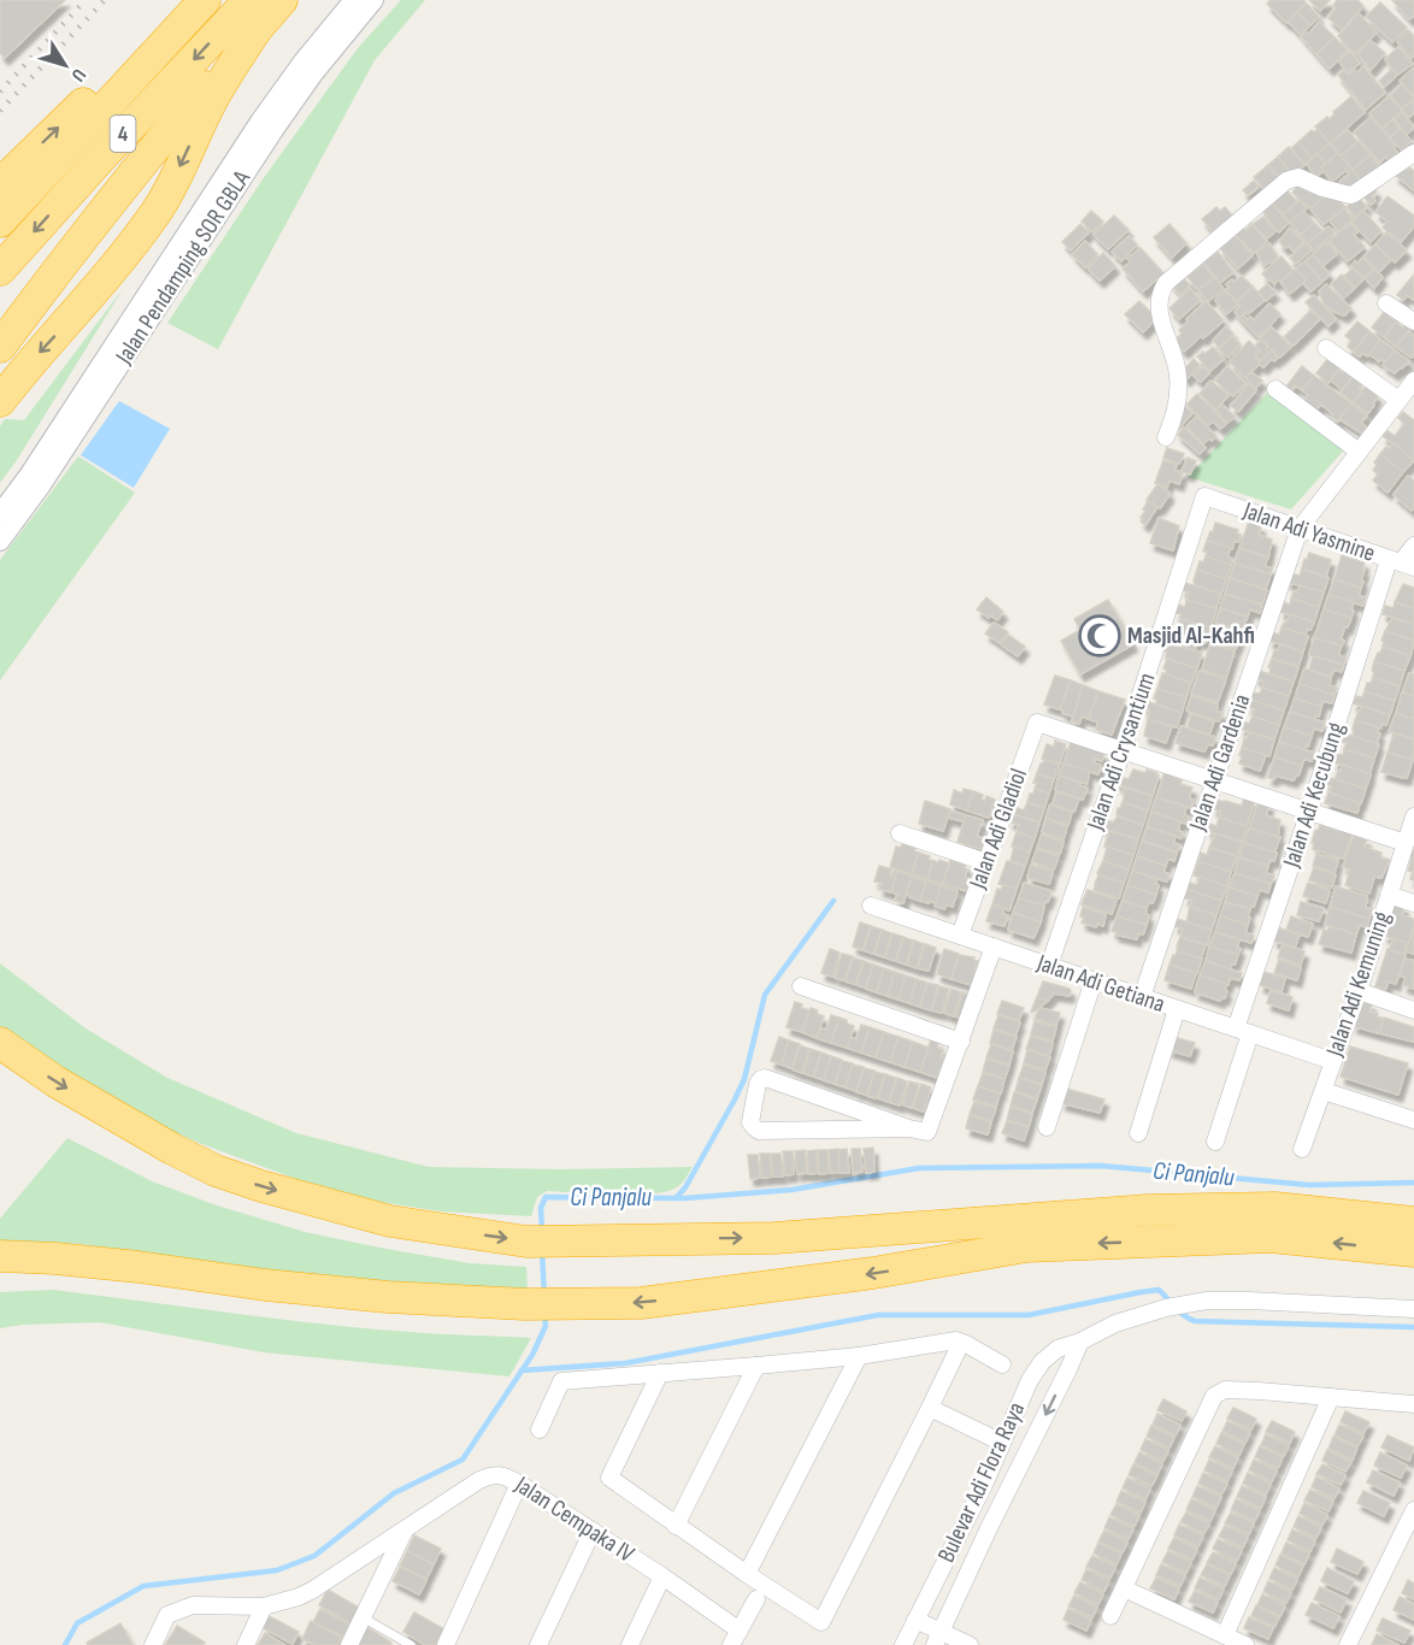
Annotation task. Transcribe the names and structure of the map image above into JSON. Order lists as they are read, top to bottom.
{
  "streets": {
    "highway": ["4"],
    "street": [
      "Jalan Pendamping SOR GBLA",
      "Jalan Adi Yasmine",
      "Jalan Adi Crysantium",
      "Jalan Adi Gardenia",
      "Jalan Adi Kecubung",
      "Jalan Adi Gladiol",
      "Jalan Adi Getiana",
      "Jalan Adi Kemuning",
      "Bulevar Adi Flora Raya",
      "Jalan Cempaka IV"
    ]
  },
  "crossings": [
    ["Jalan Adi Yasmine", "Jalan Adi Crysantium"],
    ["Jalan Adi Yasmine", "Jalan Adi Gardenia"],
    ["Jalan Adi Yasmine", "Jalan Adi Kecubung"],
    ["Jalan Adi Crysantium", "Jalan Adi Gladiol"],
    ["Jalan Adi Crysantium", "Jalan Adi Getiana"],
    ["Jalan Adi Gardenia", "Jalan Adi Getiana"],
    ["Jalan Adi Kecubung", "Jalan Adi Getiana"],
    ["Jalan Adi Gladiol", "Jalan Adi Getiana"],
    ["Jalan Adi Getiana", "Jalan Adi Kemuning"]
  ],
  "water": ["Ci Panjalu"],
  "places": {
    "mosque": ["Masjid Al-Kahfi"]
  },
  "north": "bottom right"
}
